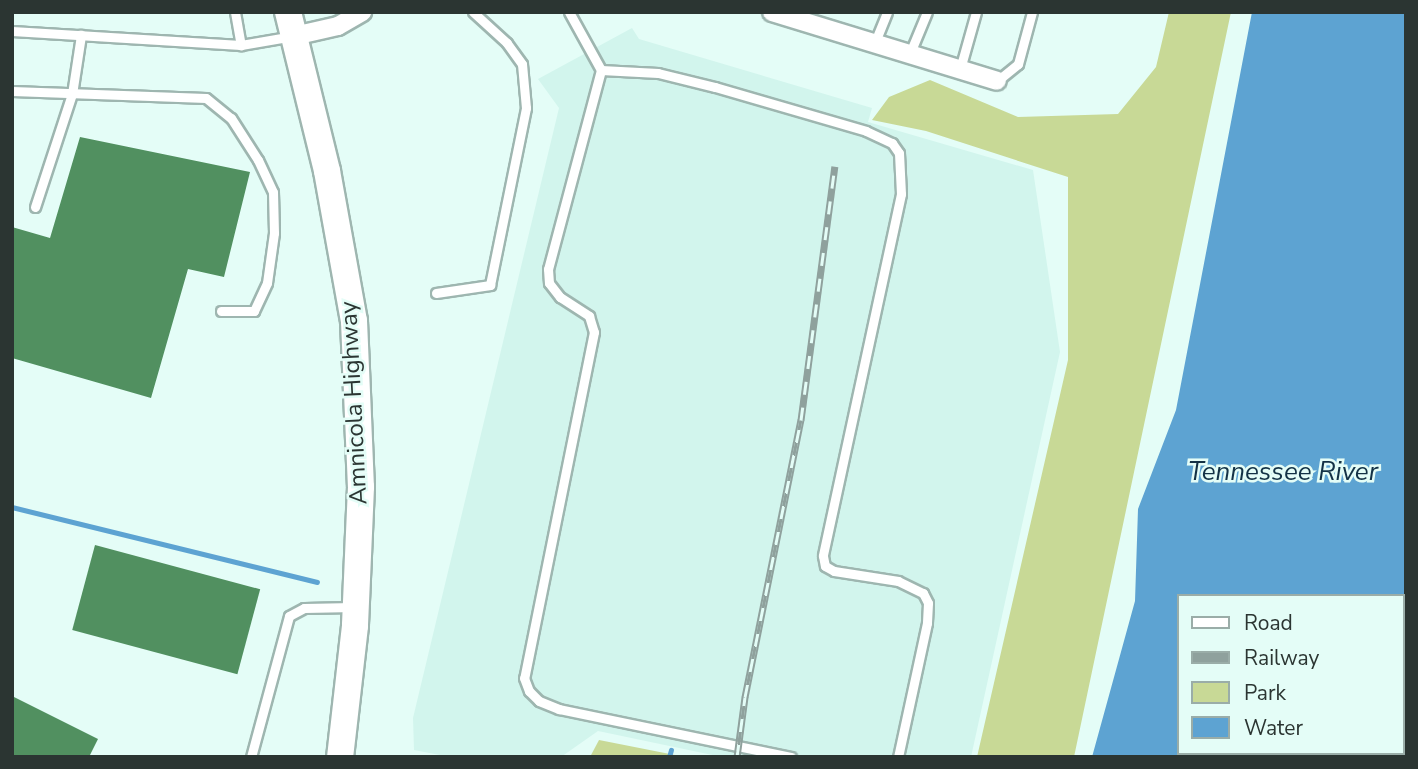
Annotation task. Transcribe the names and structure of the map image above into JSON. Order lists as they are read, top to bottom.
{
  "streets": {
    "main road": ["Amnicola Highway"]
  },
  "water": ["Tennessee River"],
  "legend": [
    "Road",
    "Railway",
    "Park",
    "Water"
  ]
}
